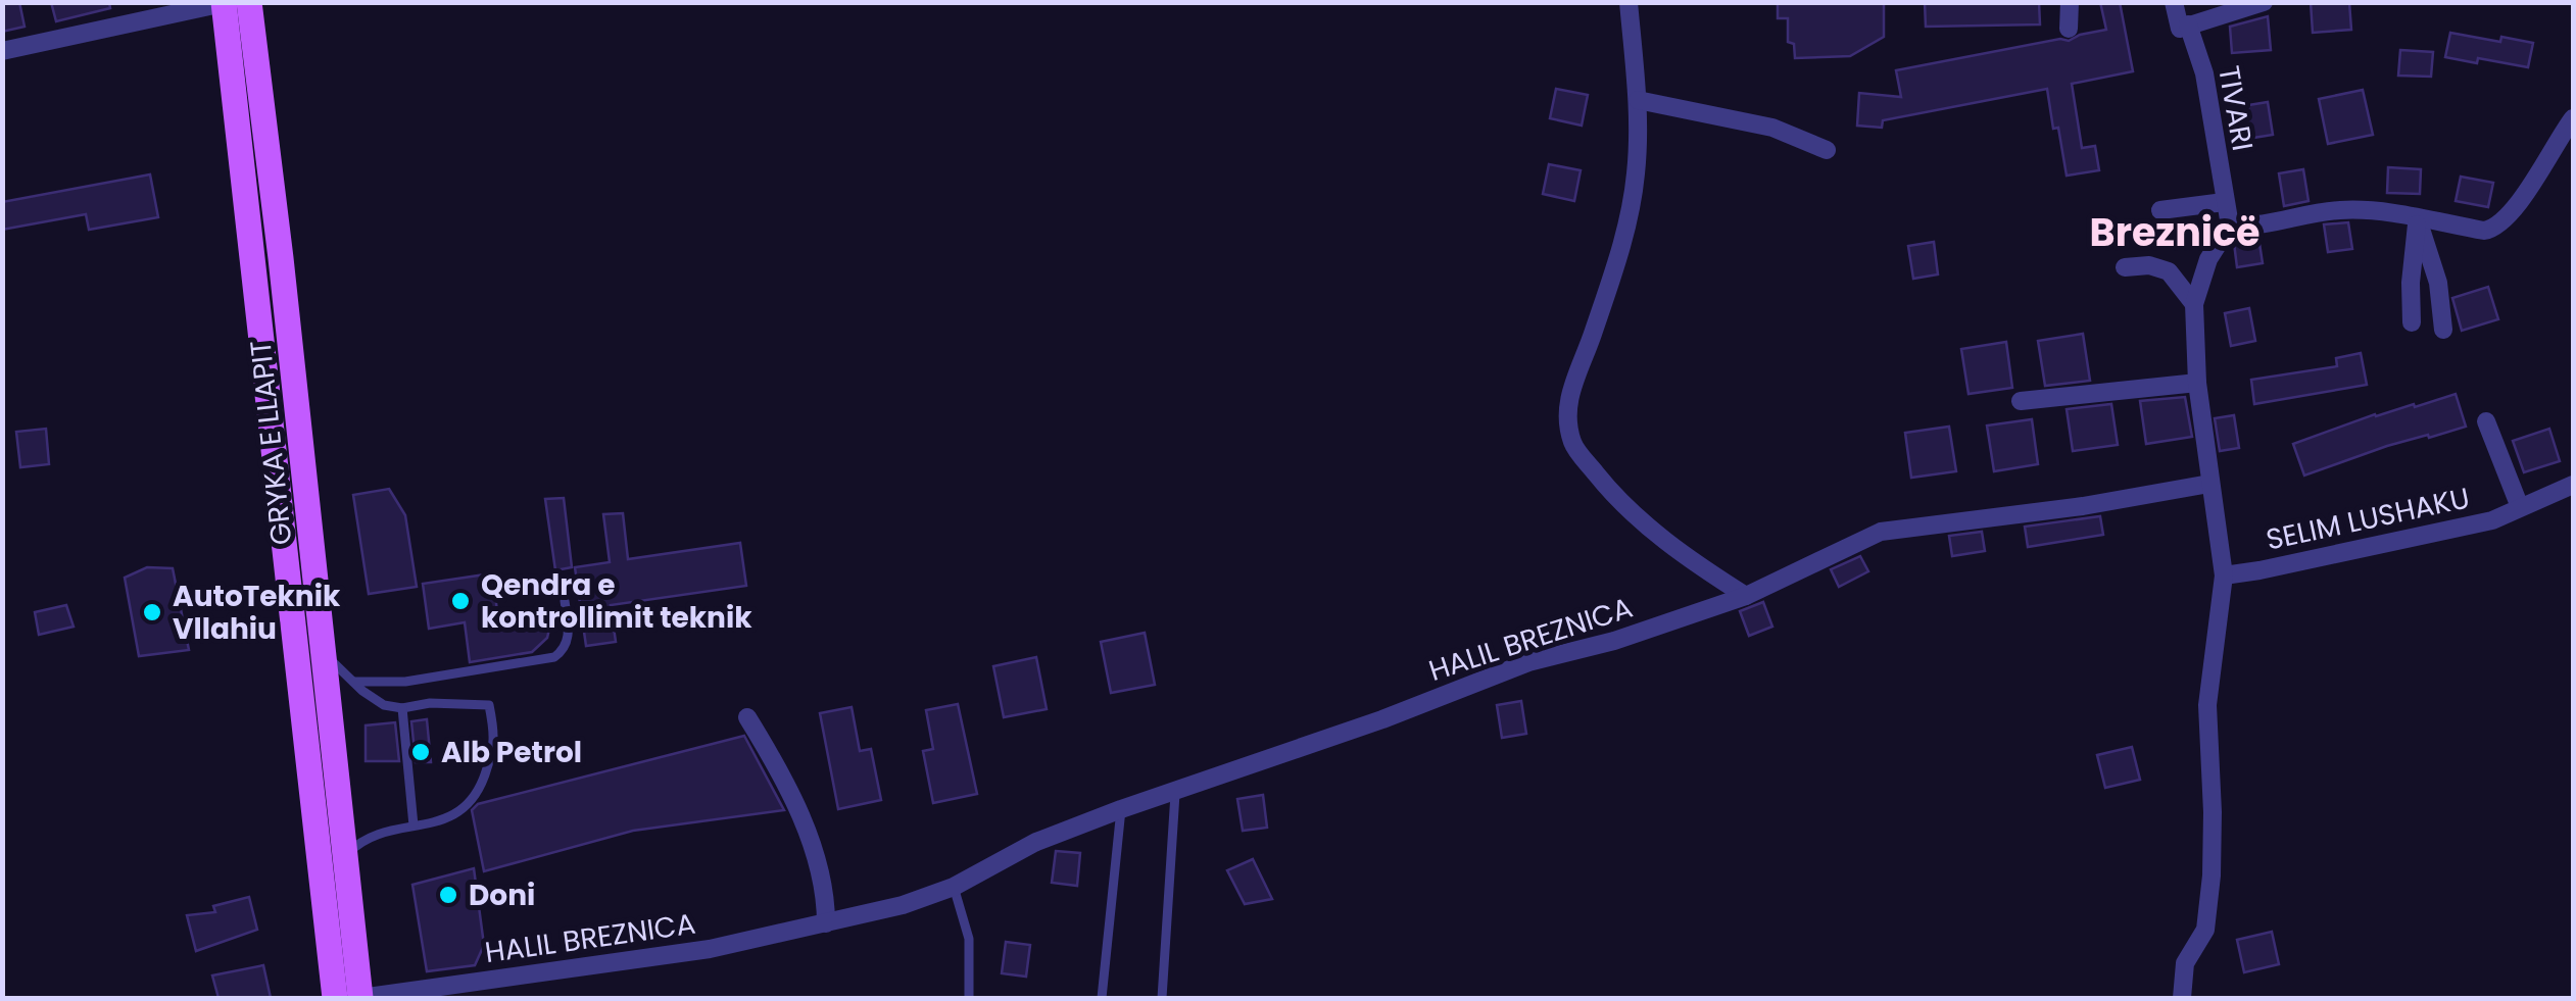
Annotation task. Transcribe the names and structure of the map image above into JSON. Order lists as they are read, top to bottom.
{
  "streets": {
    "main road": ["GRYKA E LLAPIT"],
    "street": ["TIVARI", "SELIM LUSHAKU", "HALIL BREZNICA"]
  },
  "crossings": [
    ["GRYKA E LLAPIT", "HALIL BREZNICA"]
  ],
  "districts": ["Breznicë"],
  "places": [
    "Qendra e kontrollimit teknik",
    "AutoTeknik Vllahiu",
    "Alb Petrol",
    "Doni"
  ]
}
